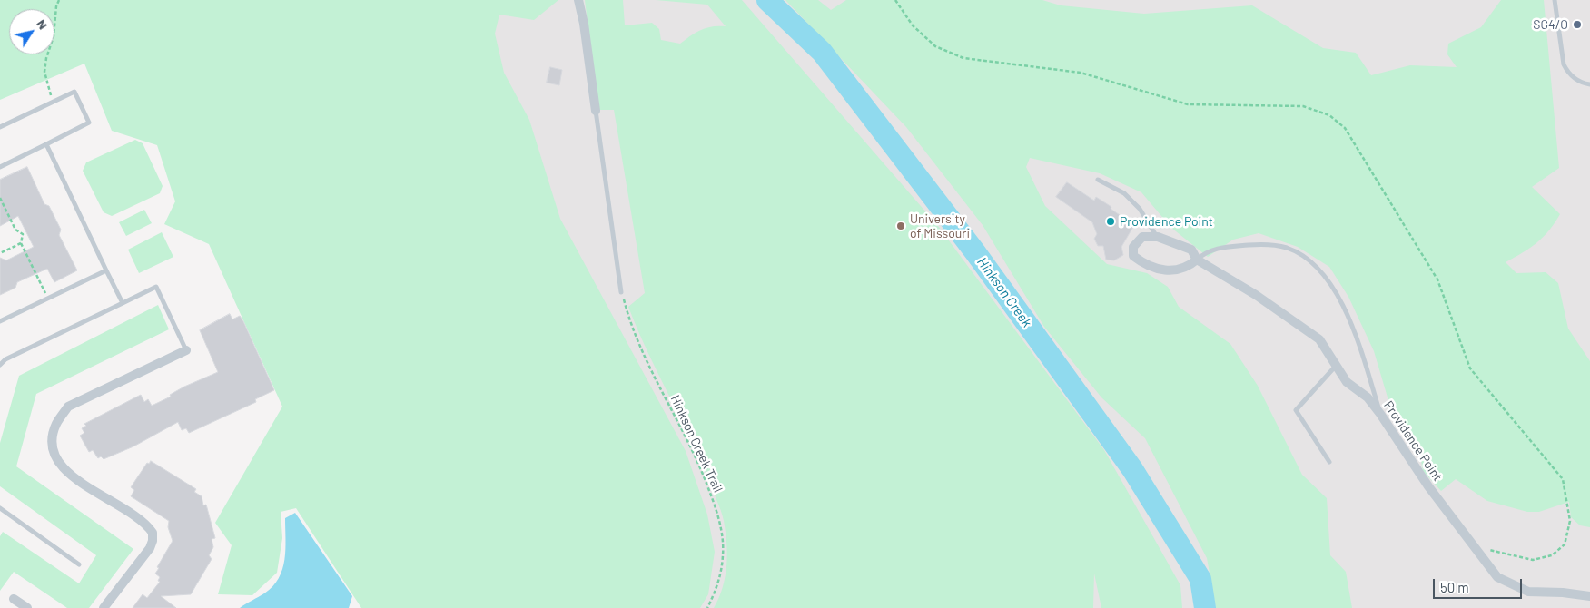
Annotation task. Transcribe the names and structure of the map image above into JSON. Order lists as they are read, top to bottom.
{
  "streets": {
    "street": ["Providence Point"],
    "path": ["Hinkson Creek Trail"]
  },
  "water": ["Hinkson Creek"],
  "places": ["SG4/O", "Providence Point", "University of Missouri"],
  "scale_bar": "50 m",
  "north": "top right"
}
